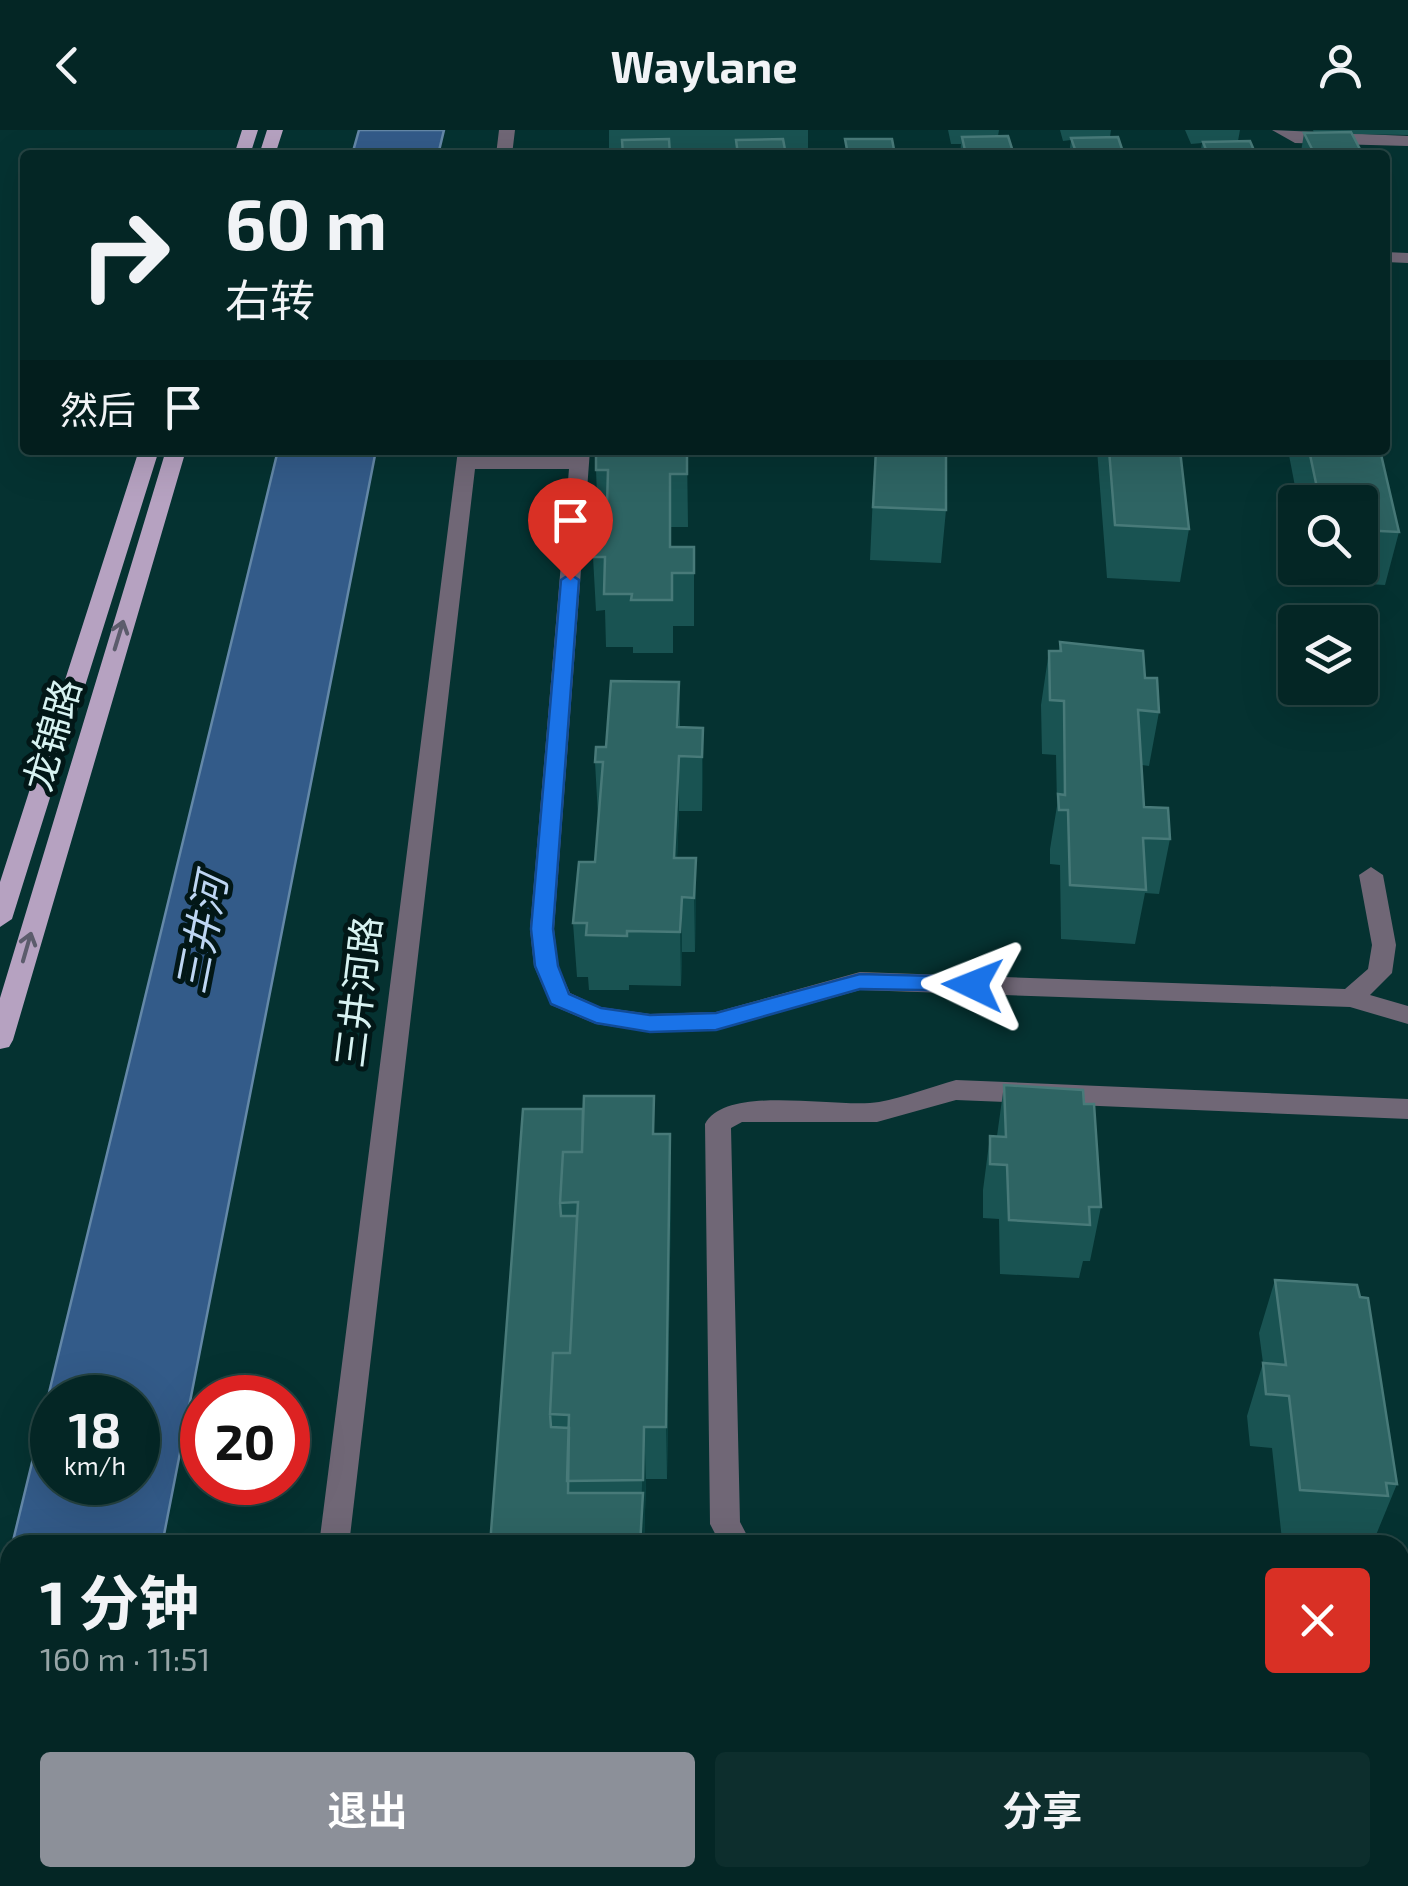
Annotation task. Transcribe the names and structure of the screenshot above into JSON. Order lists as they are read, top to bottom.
{
  "streets": {
    "main road": ["龙锦路"],
    "street": ["三井河路"]
  },
  "water": ["三井河"],
  "page": {
    "header": "Waylane",
    "turn": ["60 m", "右转"],
    "then": "然后",
    "speed": "18 km/h",
    "limit": "20",
    "heading": ["1 分钟", "160 m · 11:51"],
    "buttons": ["退出", "分享"]
  }
}
